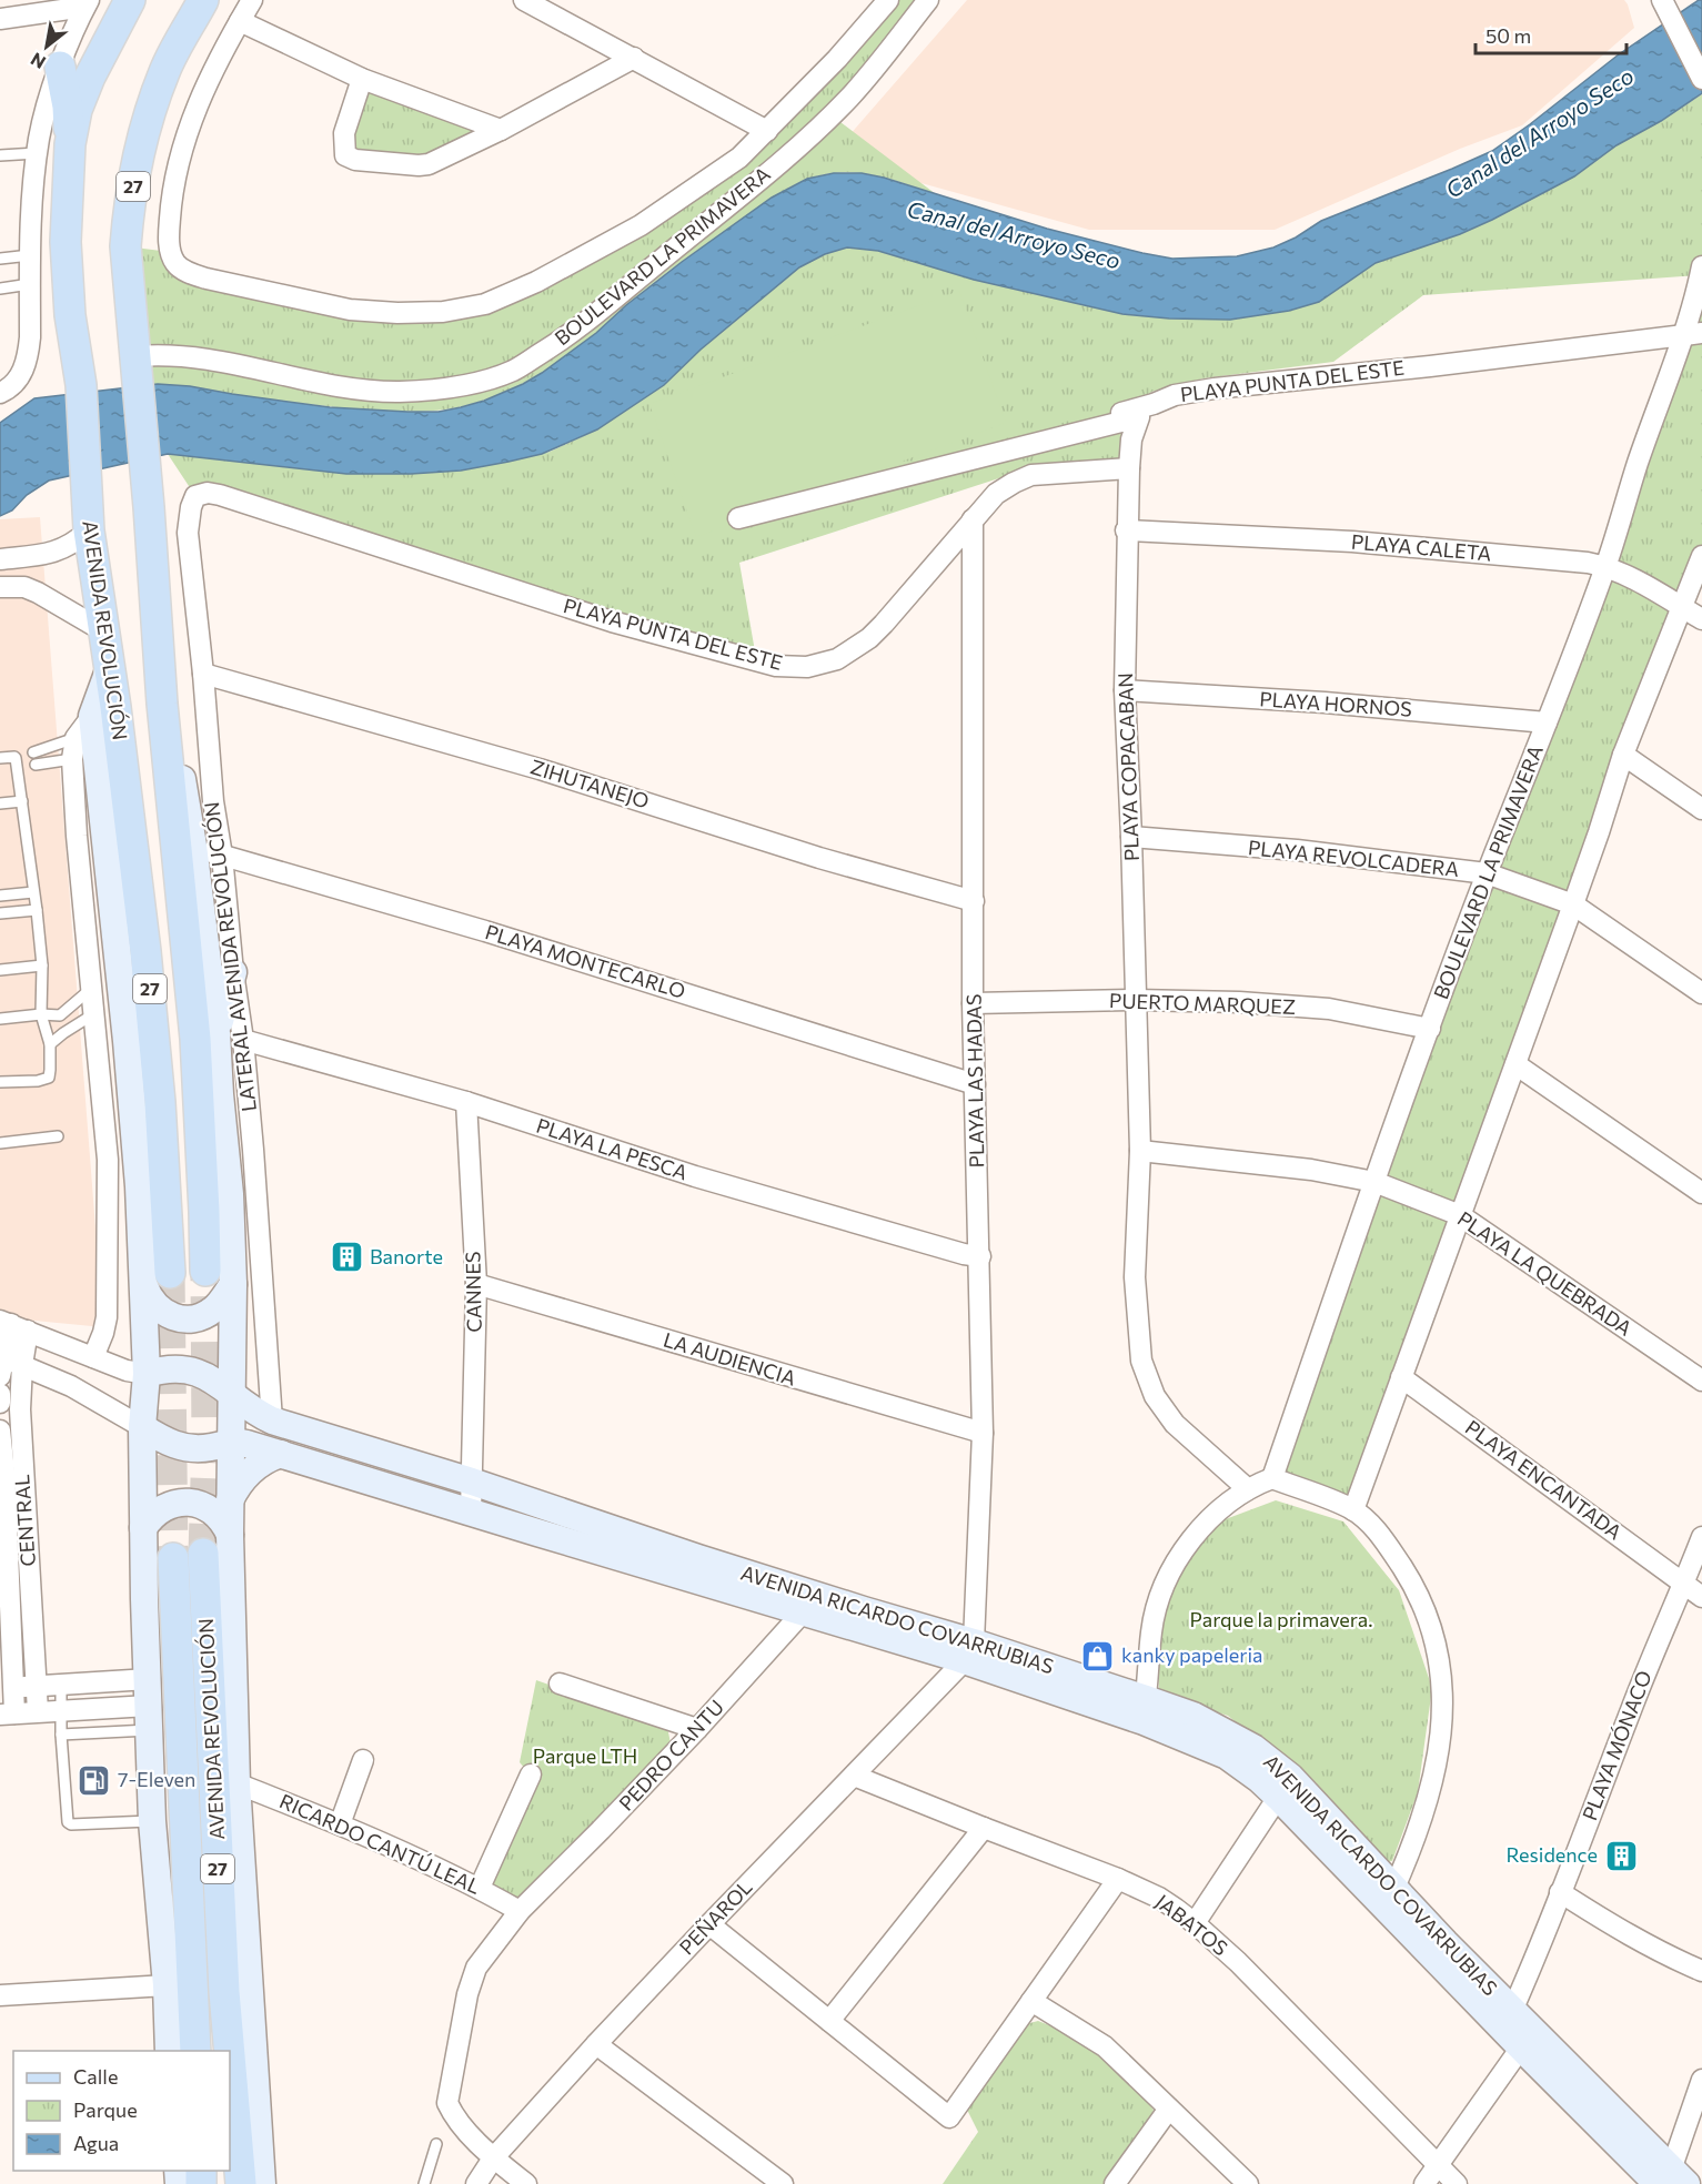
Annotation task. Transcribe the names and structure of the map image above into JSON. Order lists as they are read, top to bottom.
{
  "streets": {
    "main road": ["27", "AVENIDA REVOLUCIÓN"],
    "street": [
      "BOULEVARD LA PRIMAVERA",
      "PLAYA PUNTA DEL ESTE",
      "PLAYA CALETA",
      "PLAYA HORNOS",
      "PLAYA COPACABAN",
      "ZIHUTANEJO",
      "PLAYA REVOLCADERA",
      "LATERAL AVENIDA REVOLUCIÓN",
      "PLAYA MONTECARLO",
      "PUERTO MARQUEZ",
      "PLAYA LAS HADAS",
      "PLAYA LA PESCA",
      "PLAYA LA QUEBRADA",
      "CANNES",
      "LA AUDIENCIA",
      "PLAYA ENCANTADA",
      "CENTRAL",
      "AVENIDA RICARDO COVARRUBIAS",
      "PLAYA MÓNACO",
      "PEDRO CANTU",
      "RICARDO CANTÚ LEAL",
      "PEÑAROL",
      "JABATOS"
    ]
  },
  "crossings": [
    ["27", "BOULEVARD LA PRIMAVERA"],
    ["BOULEVARD LA PRIMAVERA", "PLAYA PUNTA DEL ESTE"],
    ["BOULEVARD LA PRIMAVERA", "PLAYA CALETA"],
    ["BOULEVARD LA PRIMAVERA", "PLAYA HORNOS"],
    ["BOULEVARD LA PRIMAVERA", "PLAYA REVOLCADERA"],
    ["BOULEVARD LA PRIMAVERA", "PUERTO MARQUEZ"],
    ["BOULEVARD LA PRIMAVERA", "PLAYA LA QUEBRADA"],
    ["PLAYA PUNTA DEL ESTE", "PLAYA COPACABAN"],
    ["PLAYA PUNTA DEL ESTE", "LATERAL AVENIDA REVOLUCIÓN"],
    ["PLAYA PUNTA DEL ESTE", "PLAYA LAS HADAS"],
    ["PLAYA CALETA", "PLAYA COPACABAN"],
    ["PLAYA HORNOS", "PLAYA COPACABAN"],
    ["PLAYA COPACABAN", "PLAYA REVOLCADERA"],
    ["PLAYA COPACABAN", "PUERTO MARQUEZ"],
    ["PLAYA COPACABAN", "PLAYA LA QUEBRADA"],
    ["ZIHUTANEJO", "LATERAL AVENIDA REVOLUCIÓN"],
    ["ZIHUTANEJO", "PLAYA LAS HADAS"],
    ["LATERAL AVENIDA REVOLUCIÓN", "PLAYA MONTECARLO"],
    ["LATERAL AVENIDA REVOLUCIÓN", "PLAYA LA PESCA"],
    ["LATERAL AVENIDA REVOLUCIÓN", "AVENIDA RICARDO COVARRUBIAS"],
    ["PLAYA MONTECARLO", "PLAYA LAS HADAS"],
    ["PUERTO MARQUEZ", "PLAYA LAS HADAS"],
    ["PLAYA LAS HADAS", "PLAYA LA PESCA"],
    ["PLAYA LAS HADAS", "LA AUDIENCIA"],
    ["PLAYA LAS HADAS", "AVENIDA RICARDO COVARRUBIAS"],
    ["PLAYA LAS HADAS", "PEÑAROL"],
    ["PLAYA LA PESCA", "CANNES"],
    ["CANNES", "LA AUDIENCIA"],
    ["CANNES", "AVENIDA RICARDO COVARRUBIAS"],
    ["PLAYA ENCANTADA", "PLAYA MÓNACO"],
    ["CENTRAL", "AVENIDA RICARDO COVARRUBIAS"],
    ["AVENIDA RICARDO COVARRUBIAS", "PLAYA MÓNACO"],
    ["AVENIDA RICARDO COVARRUBIAS", "PEDRO CANTU"],
    ["AVENIDA RICARDO COVARRUBIAS", "PEÑAROL"],
    ["PLAYA MÓNACO", "JABATOS"],
    ["PEDRO CANTU", "RICARDO CANTÚ LEAL"],
    ["PEDRO CANTU", "PEÑAROL"],
    ["PEÑAROL", "JABATOS"]
  ],
  "water": ["Canal del Arroyo Seco"],
  "parks": ["Parque la primavera.", "Parque LTH"],
  "places": {
    "building": ["Banorte", "Residence"],
    "shop": ["kanky papeleria"],
    "fuel station": ["7-Eleven"]
  },
  "legend": ["Calle", "Parque", "Agua"],
  "scale_bar": "50 m",
  "north": "bottom left"
}
